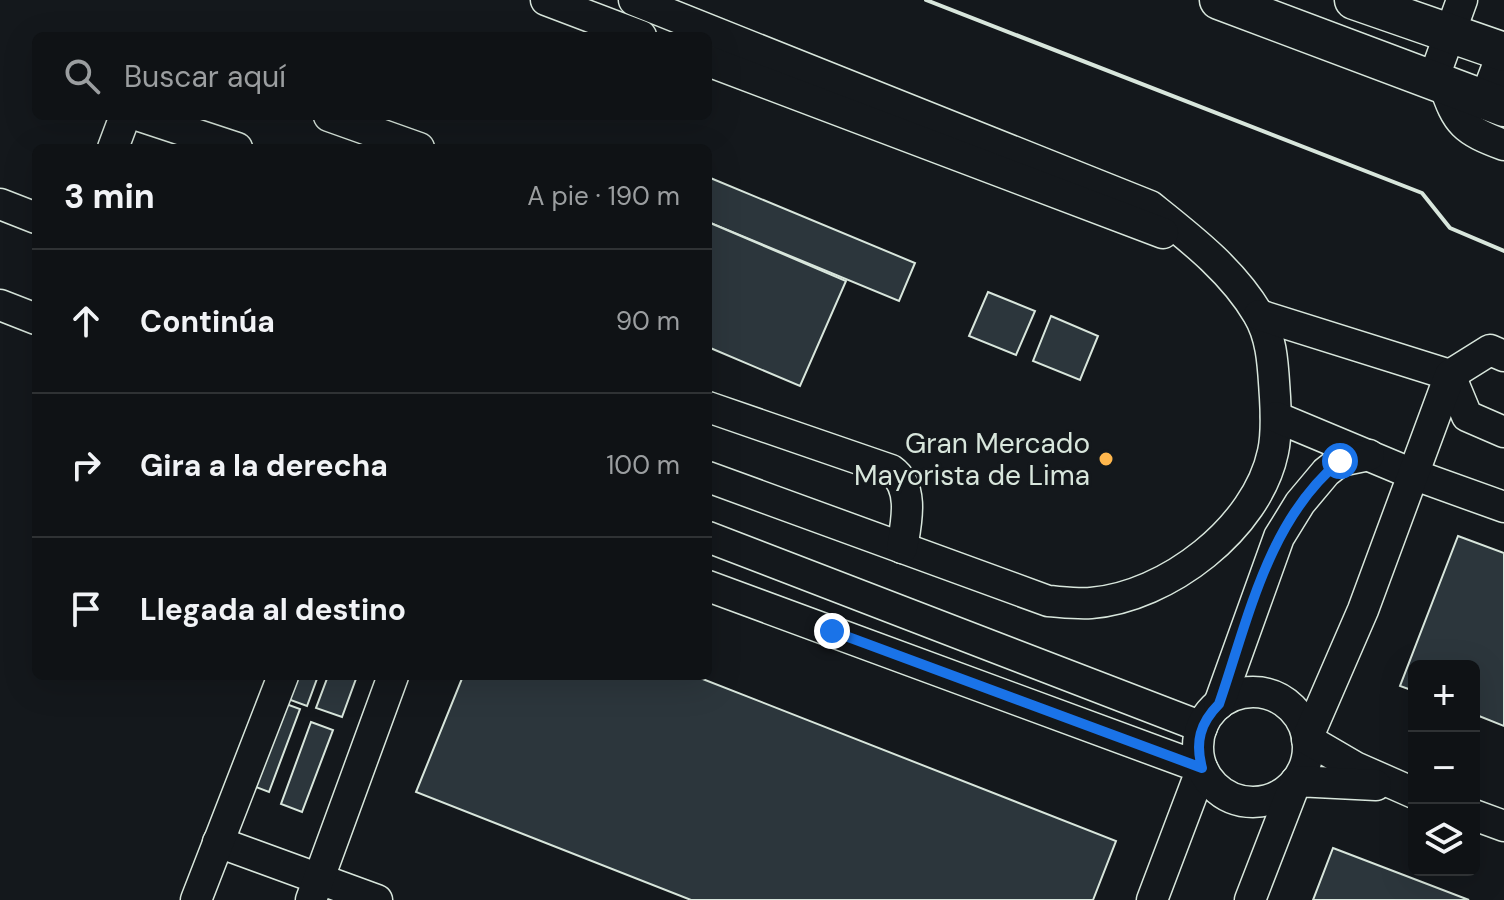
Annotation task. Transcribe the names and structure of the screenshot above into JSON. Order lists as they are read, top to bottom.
{
  "places": ["Gran Mercado Mayorista de Lima"],
  "page": {
    "search": "Buscar aquí",
    "heading": ["3 min", "A pie · 190 m"],
    "list": [
      ["Continúa", "90 m"],
      ["Gira a la derecha", "100 m"],
      "Llegada al destino"
    ],
    "map_buttons": ["+", "−"]
  }
}
